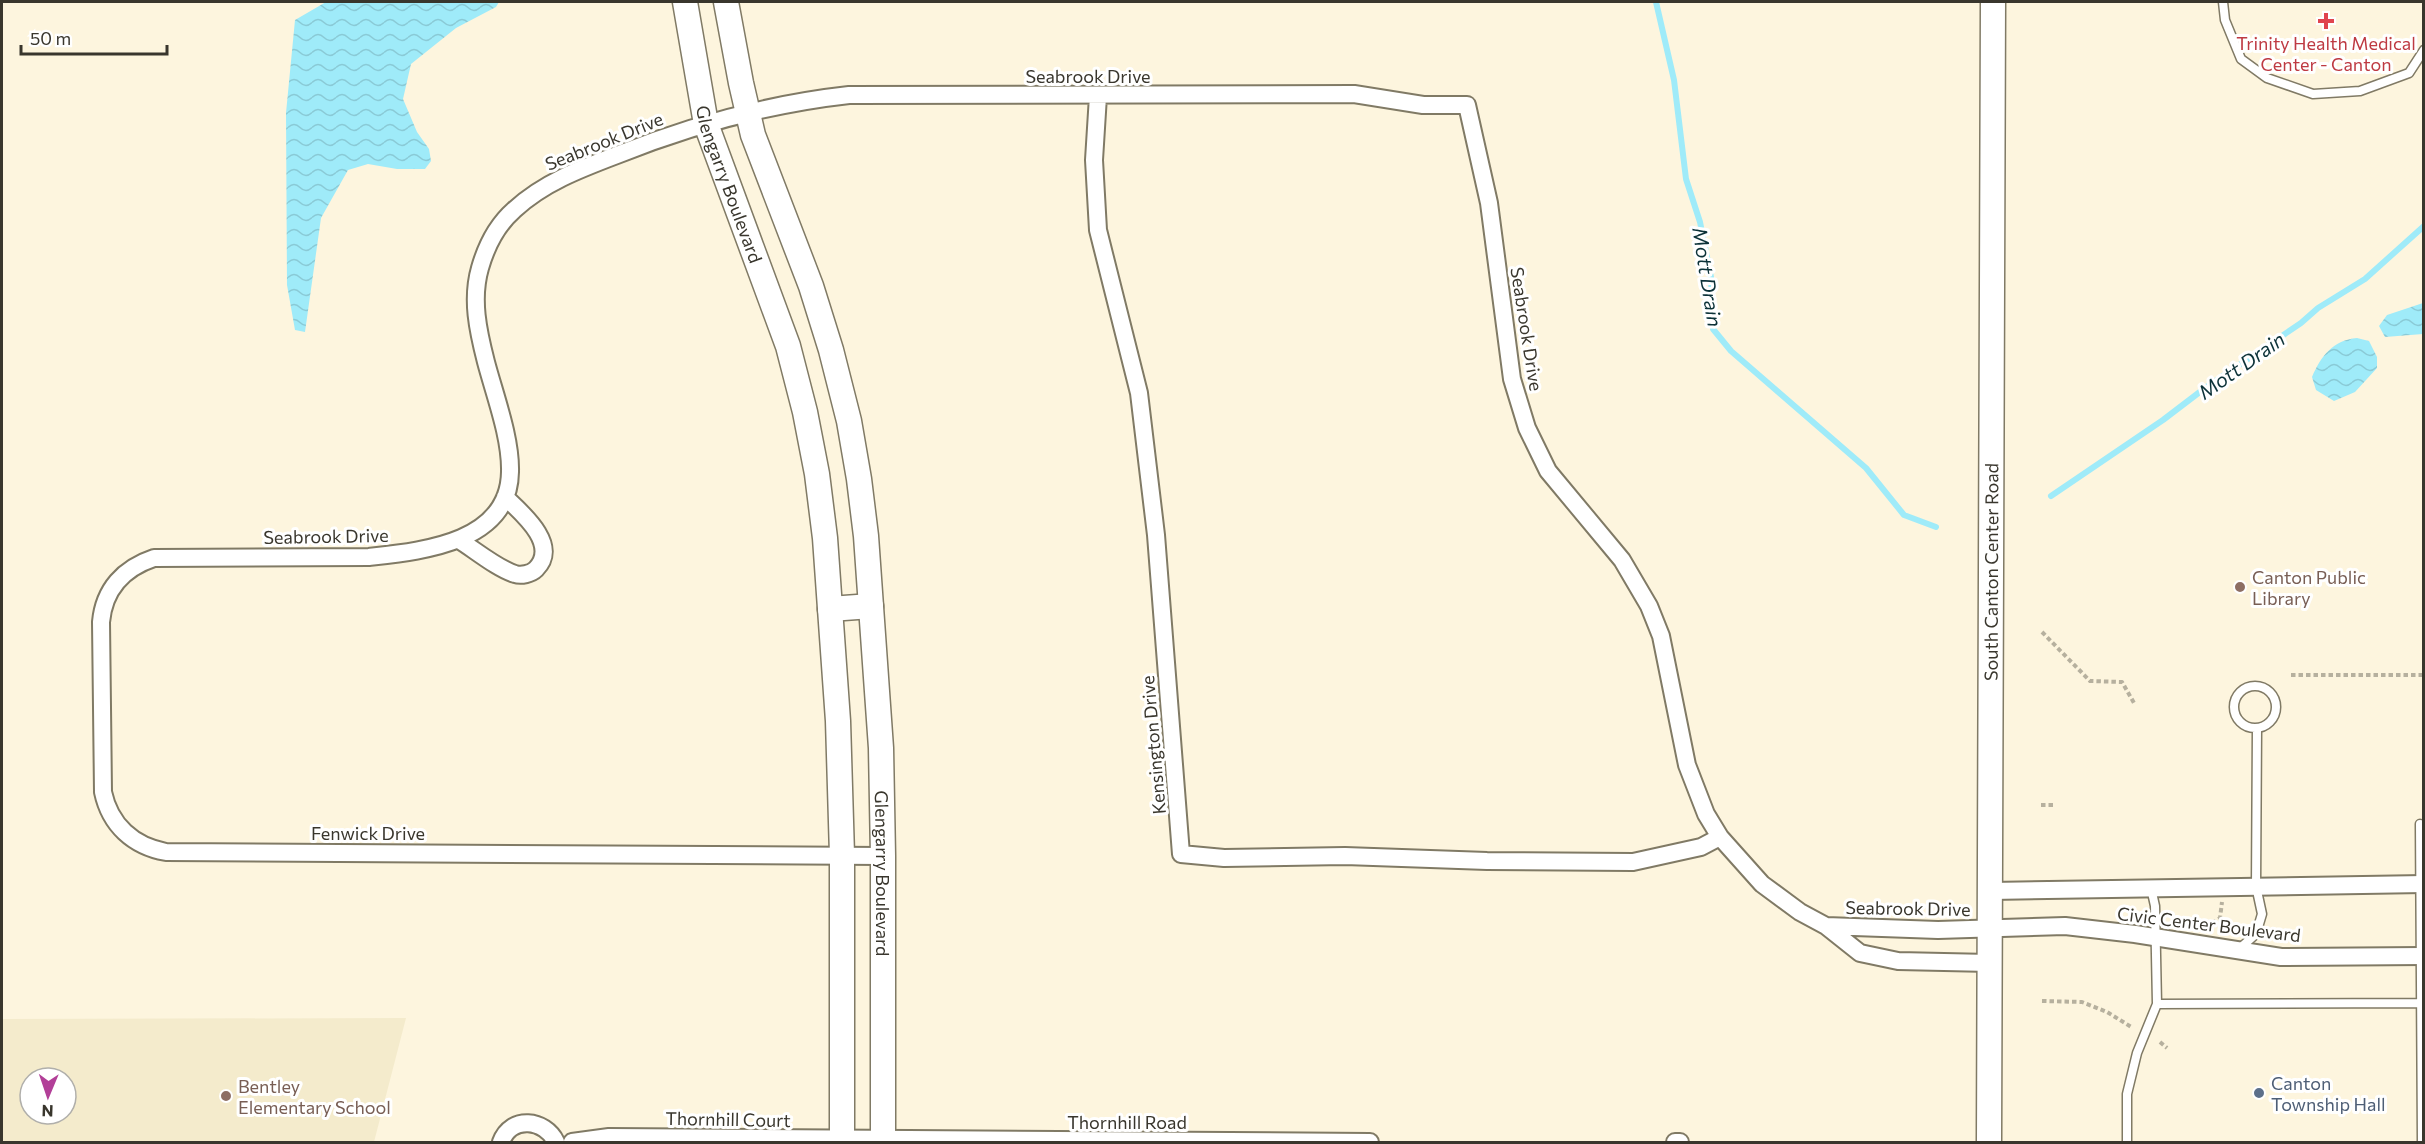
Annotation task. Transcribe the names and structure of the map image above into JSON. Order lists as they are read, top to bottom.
{
  "streets": {
    "street": [
      "Seabrook Drive",
      "Glengarry Boulevard",
      "South Canton Center Road",
      "Kensington Drive",
      "Fenwick Drive",
      "Civic Center Boulevard",
      "Thornhill Court",
      "Thornhill Road"
    ]
  },
  "crossings": [
    ["Seabrook Drive", "Glengarry Boulevard"],
    ["Seabrook Drive", "South Canton Center Road"],
    ["Seabrook Drive", "Kensington Drive"],
    ["Seabrook Drive", "Fenwick Drive"],
    ["Seabrook Drive", "Civic Center Boulevard"],
    ["Glengarry Boulevard", "Fenwick Drive"],
    ["Glengarry Boulevard", "Thornhill Court"],
    ["Glengarry Boulevard", "Thornhill Road"],
    ["South Canton Center Road", "Civic Center Boulevard"],
    ["Thornhill Court", "Thornhill Road"]
  ],
  "water": ["Mott Drain"],
  "places": {
    "health": ["Trinity Health Medical Center - Canton"],
    "other": ["Canton Public Library", "Canton Township Hall", "Bentley Elementary School"]
  },
  "scale_bar": "50 m",
  "north": "bottom"
}
